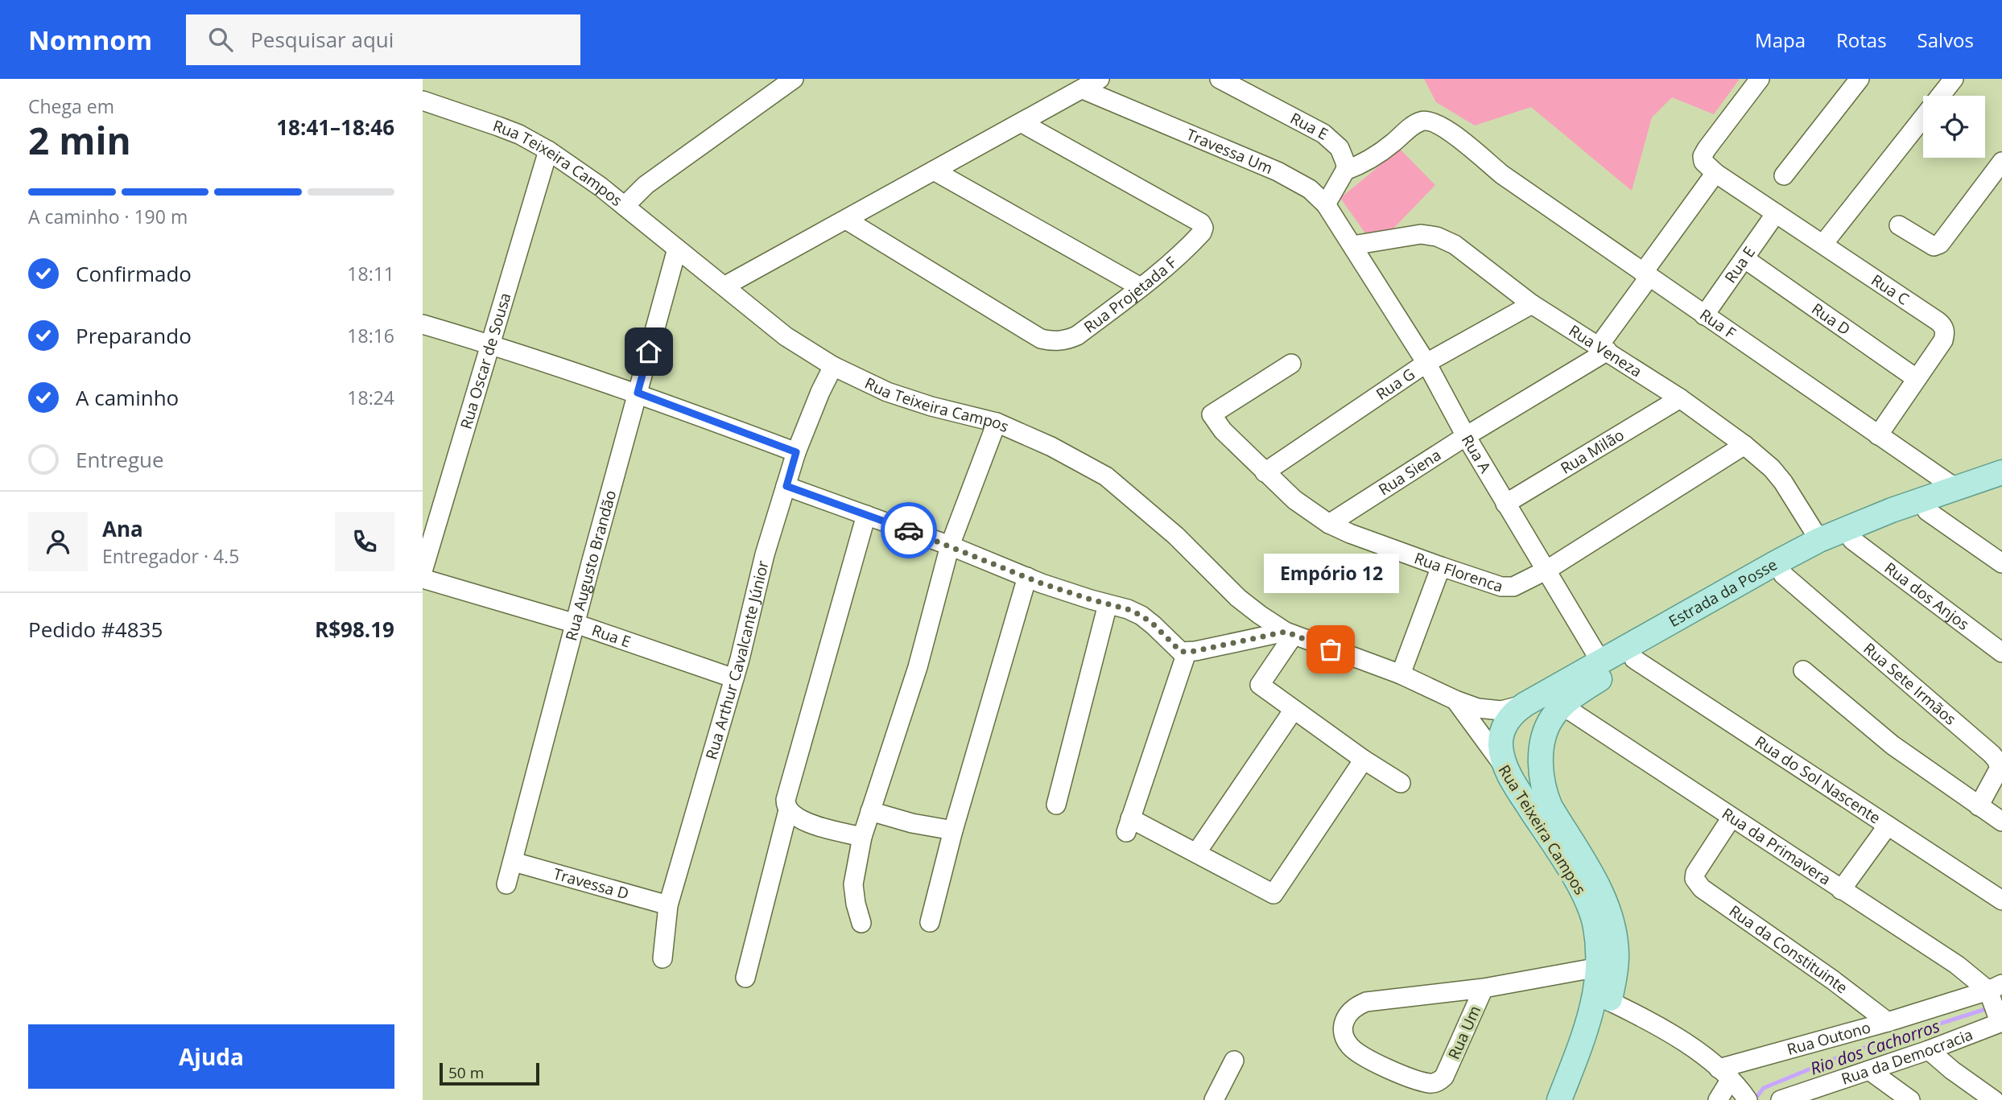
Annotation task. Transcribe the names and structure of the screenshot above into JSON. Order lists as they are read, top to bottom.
{
  "streets": {
    "main road": ["Rua Teixeira Campos", "Estrada da Posse"],
    "street": [
      "Rua E",
      "Travessa Um",
      "Rua C",
      "Rua Projetada F",
      "Rua D",
      "Rua F",
      "Rua Veneza",
      "Rua Oscar de Sousa",
      "Rua G",
      "Rua Milão",
      "Rua A",
      "Rua Siena",
      "Rua Augusto Brandão",
      "Rua Florenca",
      "Rua dos Anjos",
      "Rua Arthur Cavalcante Júnior",
      "Rua Sete Irmãos",
      "Rua do Sol Nascente",
      "Rua da Primavera",
      "Travessa D",
      "Rua da Constituinte",
      "Rua Um",
      "Rua Outono",
      "Rua da Democracia"
    ]
  },
  "crossings": [
    ["Rua E", "Rua D"],
    ["Rua E", "Rua F"],
    ["Rua E", "Rua Augusto Brandão"],
    ["Rua E", "Rua Arthur Cavalcante Júnior"],
    ["Travessa Um", "Rua Veneza"],
    ["Travessa Um", "Rua A"],
    ["Rua Teixeira Campos", "Rua Oscar de Sousa"],
    ["Rua Teixeira Campos", "Rua Augusto Brandão"],
    ["Rua Teixeira Campos", "Estrada da Posse"],
    ["Rua Teixeira Campos", "Rua Arthur Cavalcante Júnior"],
    ["Rua Teixeira Campos", "Rua da Primavera"],
    ["Rua C", "Rua D"],
    ["Rua F", "Estrada da Posse"],
    ["Rua Veneza", "Rua G"],
    ["Rua Veneza", "Rua Milão"],
    ["Rua Veneza", "Rua A"],
    ["Rua Veneza", "Rua Siena"],
    ["Rua Veneza", "Rua Florenca"],
    ["Rua Veneza", "Estrada da Posse"],
    ["Rua G", "Rua A"],
    ["Rua G", "Rua Florenca"],
    ["Rua Milão", "Rua A"],
    ["Rua A", "Rua Siena"],
    ["Rua A", "Rua Florenca"],
    ["Rua A", "Estrada da Posse"],
    ["Rua Siena", "Rua Florenca"],
    ["Rua Augusto Brandão", "Travessa D"],
    ["Estrada da Posse", "Rua dos Anjos"],
    ["Estrada da Posse", "Rua Sete Irmãos"],
    ["Estrada da Posse", "Rua do Sol Nascente"],
    ["Estrada da Posse", "Rua da Primavera"],
    ["Rua Arthur Cavalcante Júnior", "Travessa D"],
    ["Rua da Primavera", "Rua da Constituinte"],
    ["Rua da Primavera", "Rua Outono"],
    ["Rua da Primavera", "Rua da Democracia"],
    ["Rua da Constituinte", "Rua Outono"],
    ["Rua Outono", "Rua da Democracia"]
  ],
  "water": ["Rio dos Cachorros"],
  "places": ["Empório 12"],
  "scale_bar": "50 m",
  "page": {
    "header": "Nomnom",
    "search": "Pesquisar aqui",
    "nav": ["Mapa", "Rotas", "Salvos"],
    "heading": ["2 min", "Chega em", "18:41–18:46"],
    "panel": [
      "Ana",
      "Entregador · 4.5",
      "Pedido #4835",
      "R$98.19"
    ],
    "bar": "A caminho · 190 m",
    "list": [
      ["Confirmado", "18:11"],
      ["Preparando", "18:16"],
      ["A caminho", "18:24"],
      "Entregue"
    ],
    "bubble": "Empório 12",
    "buttons": "Ajuda",
    "scale": "50 m"
  }
}
